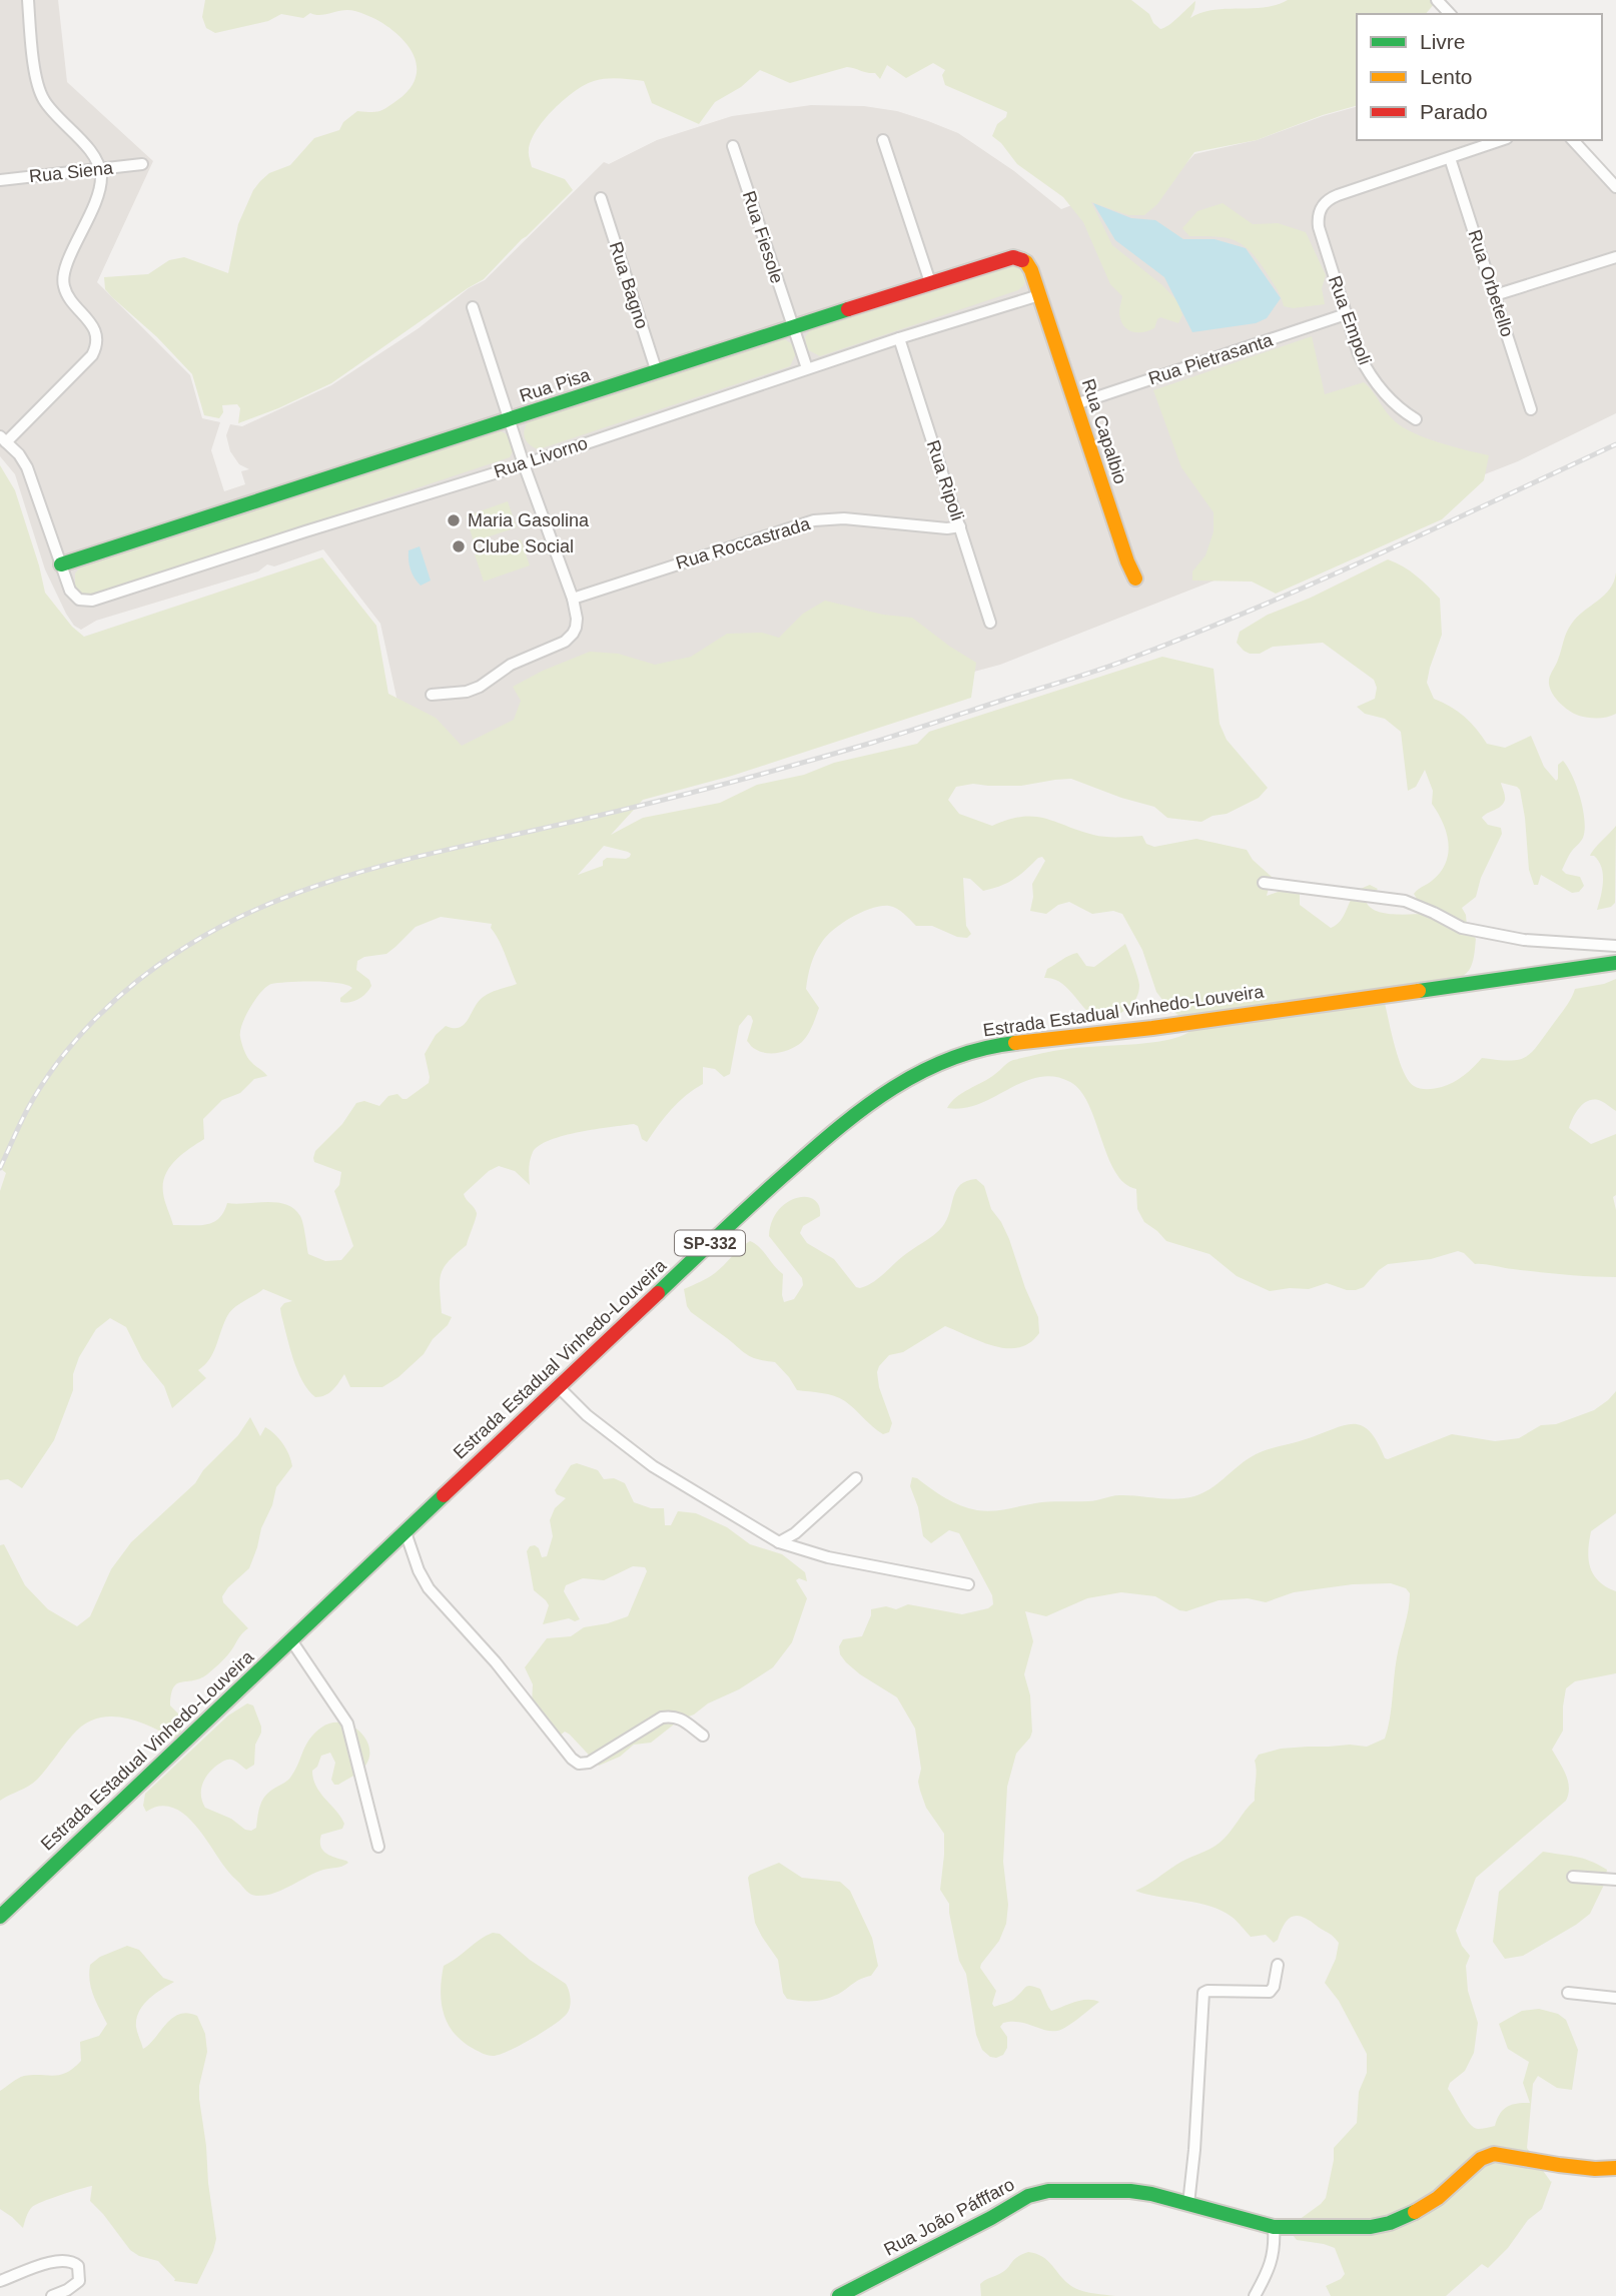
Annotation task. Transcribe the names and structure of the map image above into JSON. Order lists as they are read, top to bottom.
{
  "streets": {
    "street": [
      "Rua Siena",
      "Rua Fiesole",
      "Rua Orbetello",
      "Rua Bagno",
      "Rua Empoli",
      "Rua Pietrasanta",
      "Rua Pisa",
      "Rua Capalbio",
      "Rua Livorno",
      "Rua Ripoli",
      "Rua Roccastrada",
      "Estrada Estadual Vinhedo-Louveira",
      "SP-332",
      "Rua João Páfffaro"
    ]
  },
  "crossings": [
    ["Rua Fiesole", "Rua Pisa"],
    ["Rua Fiesole", "Rua Livorno"],
    ["Rua Orbetello", "Rua Empoli"],
    ["Rua Bagno", "Rua Pisa"],
    ["Rua Empoli", "Rua Pietrasanta"],
    ["Rua Pietrasanta", "Rua Capalbio"],
    ["Rua Pisa", "Rua Capalbio"],
    ["Rua Pisa", "Rua Livorno"],
    ["Rua Capalbio", "Rua Livorno"],
    ["Rua Livorno", "Rua Ripoli"],
    ["Rua Ripoli", "Rua Roccastrada"]
  ],
  "places": ["Maria Gasolina", "Clube Social"],
  "legend": ["Livre", "Lento", "Parado"]
}
